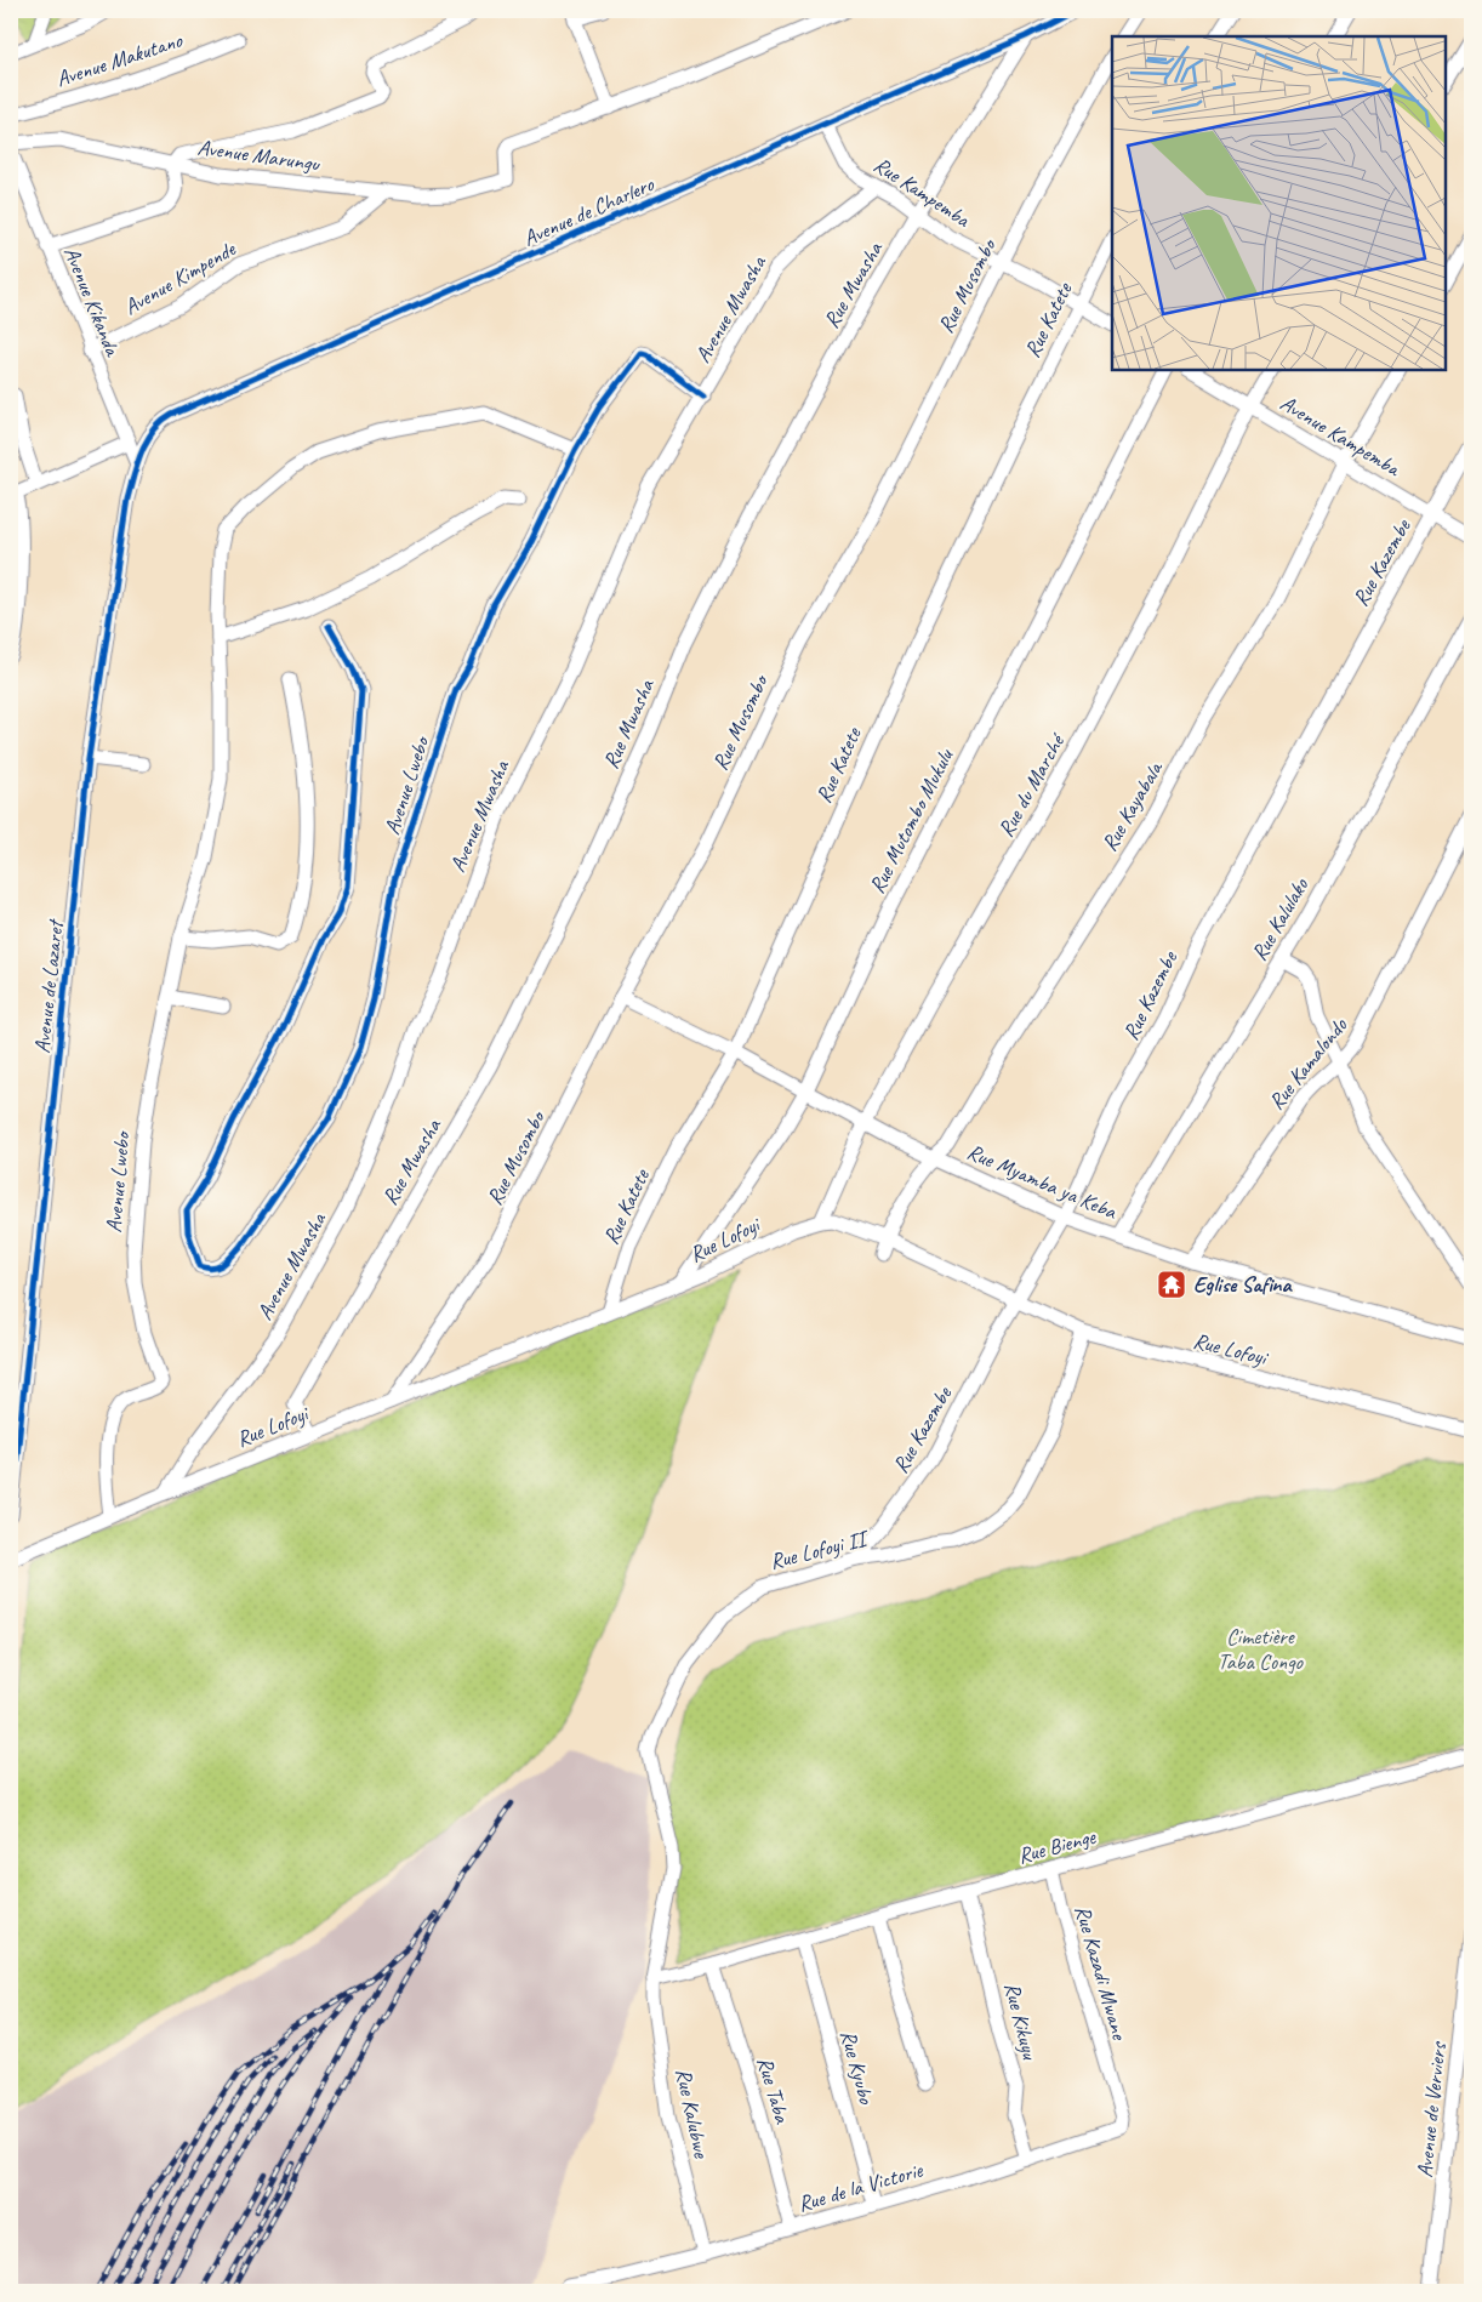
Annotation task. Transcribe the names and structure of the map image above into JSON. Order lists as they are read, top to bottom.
{
  "streets": {
    "street": [
      "Avenue Makutano",
      "Avenue Marungu",
      "Rue Kampemba",
      "Avenue de Charlero",
      "Avenue Kimpende",
      "Rue Mwasha",
      "Rue Musombo",
      "Avenue Kikanda",
      "Avenue Mwasha",
      "Rue Katete",
      "Avenue Kampemba",
      "Rue Kazembe",
      "Avenue Lwebo",
      "Rue du Marché",
      "Rue Kayabala",
      "Rue Mutombo Mukulu",
      "Rue Kalulako",
      "Avenue de Lazaret",
      "Rue Kamalondo",
      "Rue Myamba ya Keba",
      "Rue Lofoyi",
      "Rue Lofoyi II",
      "Rue Bienge",
      "Rue Kazadi Mwane",
      "Rue Kikuyu",
      "Rue Kyubo",
      "Rue Taba",
      "Avenue de Verviers",
      "Rue Kalubwe",
      "Rue de la Victorie"
    ]
  },
  "crossings": [
    ["Avenue Marungu", "Avenue Kimpende"],
    ["Rue Kampemba", "Avenue de Charlero"],
    ["Rue Kampemba", "Rue Mwasha"],
    ["Rue Kampemba", "Rue Musombo"],
    ["Rue Kampemba", "Avenue Mwasha"],
    ["Rue Kampemba", "Rue Katete"],
    ["Avenue de Charlero", "Rue Mwasha"],
    ["Avenue de Charlero", "Avenue Kikanda"],
    ["Avenue de Charlero", "Avenue de Lazaret"],
    ["Avenue Kimpende", "Avenue Kikanda"],
    ["Rue Mwasha", "Rue Lofoyi"],
    ["Rue Musombo", "Rue Myamba ya Keba"],
    ["Rue Musombo", "Rue Lofoyi"],
    ["Avenue Kikanda", "Avenue de Lazaret"],
    ["Avenue Mwasha", "Avenue Lwebo"],
    ["Avenue Mwasha", "Rue Lofoyi"],
    ["Rue Katete", "Rue Myamba ya Keba"],
    ["Rue Katete", "Rue Lofoyi"],
    ["Avenue Kampemba", "Rue Kazembe"],
    ["Avenue Kampemba", "Rue du Marché"],
    ["Avenue Kampemba", "Rue Kayabala"],
    ["Rue Kazembe", "Rue Myamba ya Keba"],
    ["Rue Kazembe", "Rue Lofoyi"],
    ["Rue Kazembe", "Rue Lofoyi II"],
    ["Avenue Lwebo", "Rue Lofoyi"],
    ["Rue du Marché", "Rue Myamba ya Keba"],
    ["Rue du Marché", "Rue Lofoyi"],
    ["Rue Kayabala", "Rue Myamba ya Keba"],
    ["Rue Kayabala", "Rue Lofoyi"],
    ["Rue Mutombo Mukulu", "Rue Myamba ya Keba"],
    ["Rue Mutombo Mukulu", "Rue Lofoyi"],
    ["Rue Kalulako", "Rue Myamba ya Keba"],
    ["Rue Kamalondo", "Rue Myamba ya Keba"],
    ["Rue Lofoyi", "Rue Lofoyi II"],
    ["Rue Lofoyi II", "Rue Bienge"],
    ["Rue Lofoyi II", "Rue Kalubwe"],
    ["Rue Bienge", "Rue Kazadi Mwane"],
    ["Rue Bienge", "Rue Kikuyu"],
    ["Rue Bienge", "Rue Kyubo"],
    ["Rue Bienge", "Rue Taba"],
    ["Rue Bienge", "Rue Kalubwe"],
    ["Rue Kazadi Mwane", "Rue de la Victorie"],
    ["Rue Kikuyu", "Rue de la Victorie"],
    ["Rue Kyubo", "Rue de la Victorie"],
    ["Rue Taba", "Rue de la Victorie"],
    ["Rue Kalubwe", "Rue de la Victorie"]
  ],
  "parks": ["Cimetière Taba Congo"],
  "places": {
    "temple": ["Eglise Safina"]
  }
}
